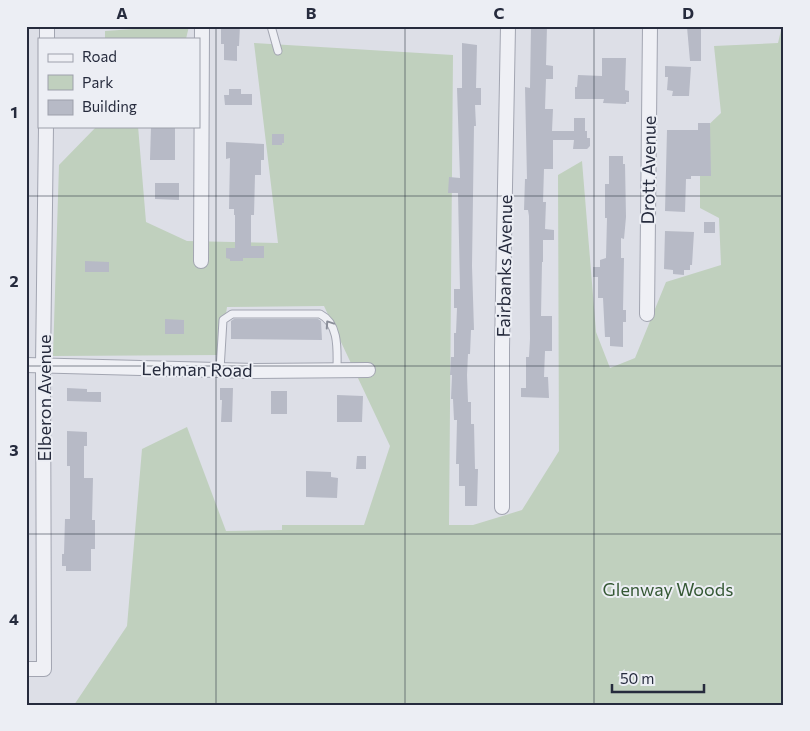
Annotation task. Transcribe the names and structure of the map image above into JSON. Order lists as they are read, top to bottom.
{
  "streets": {
    "street": [
      "Drott Avenue",
      "Fairbanks Avenue",
      "Lehman Road",
      "Elberon Avenue"
    ]
  },
  "crossings": [
    ["Lehman Road", "Elberon Avenue"]
  ],
  "parks": ["Glenway Woods"],
  "legend": ["Road", "Park", "Building"],
  "scale_bar": "50 m",
  "grid": {
    "columns": [
      "A",
      "B",
      "C",
      "D"
    ],
    "rows": [
      "1",
      "2",
      "3",
      "4"
    ]
  }
}
